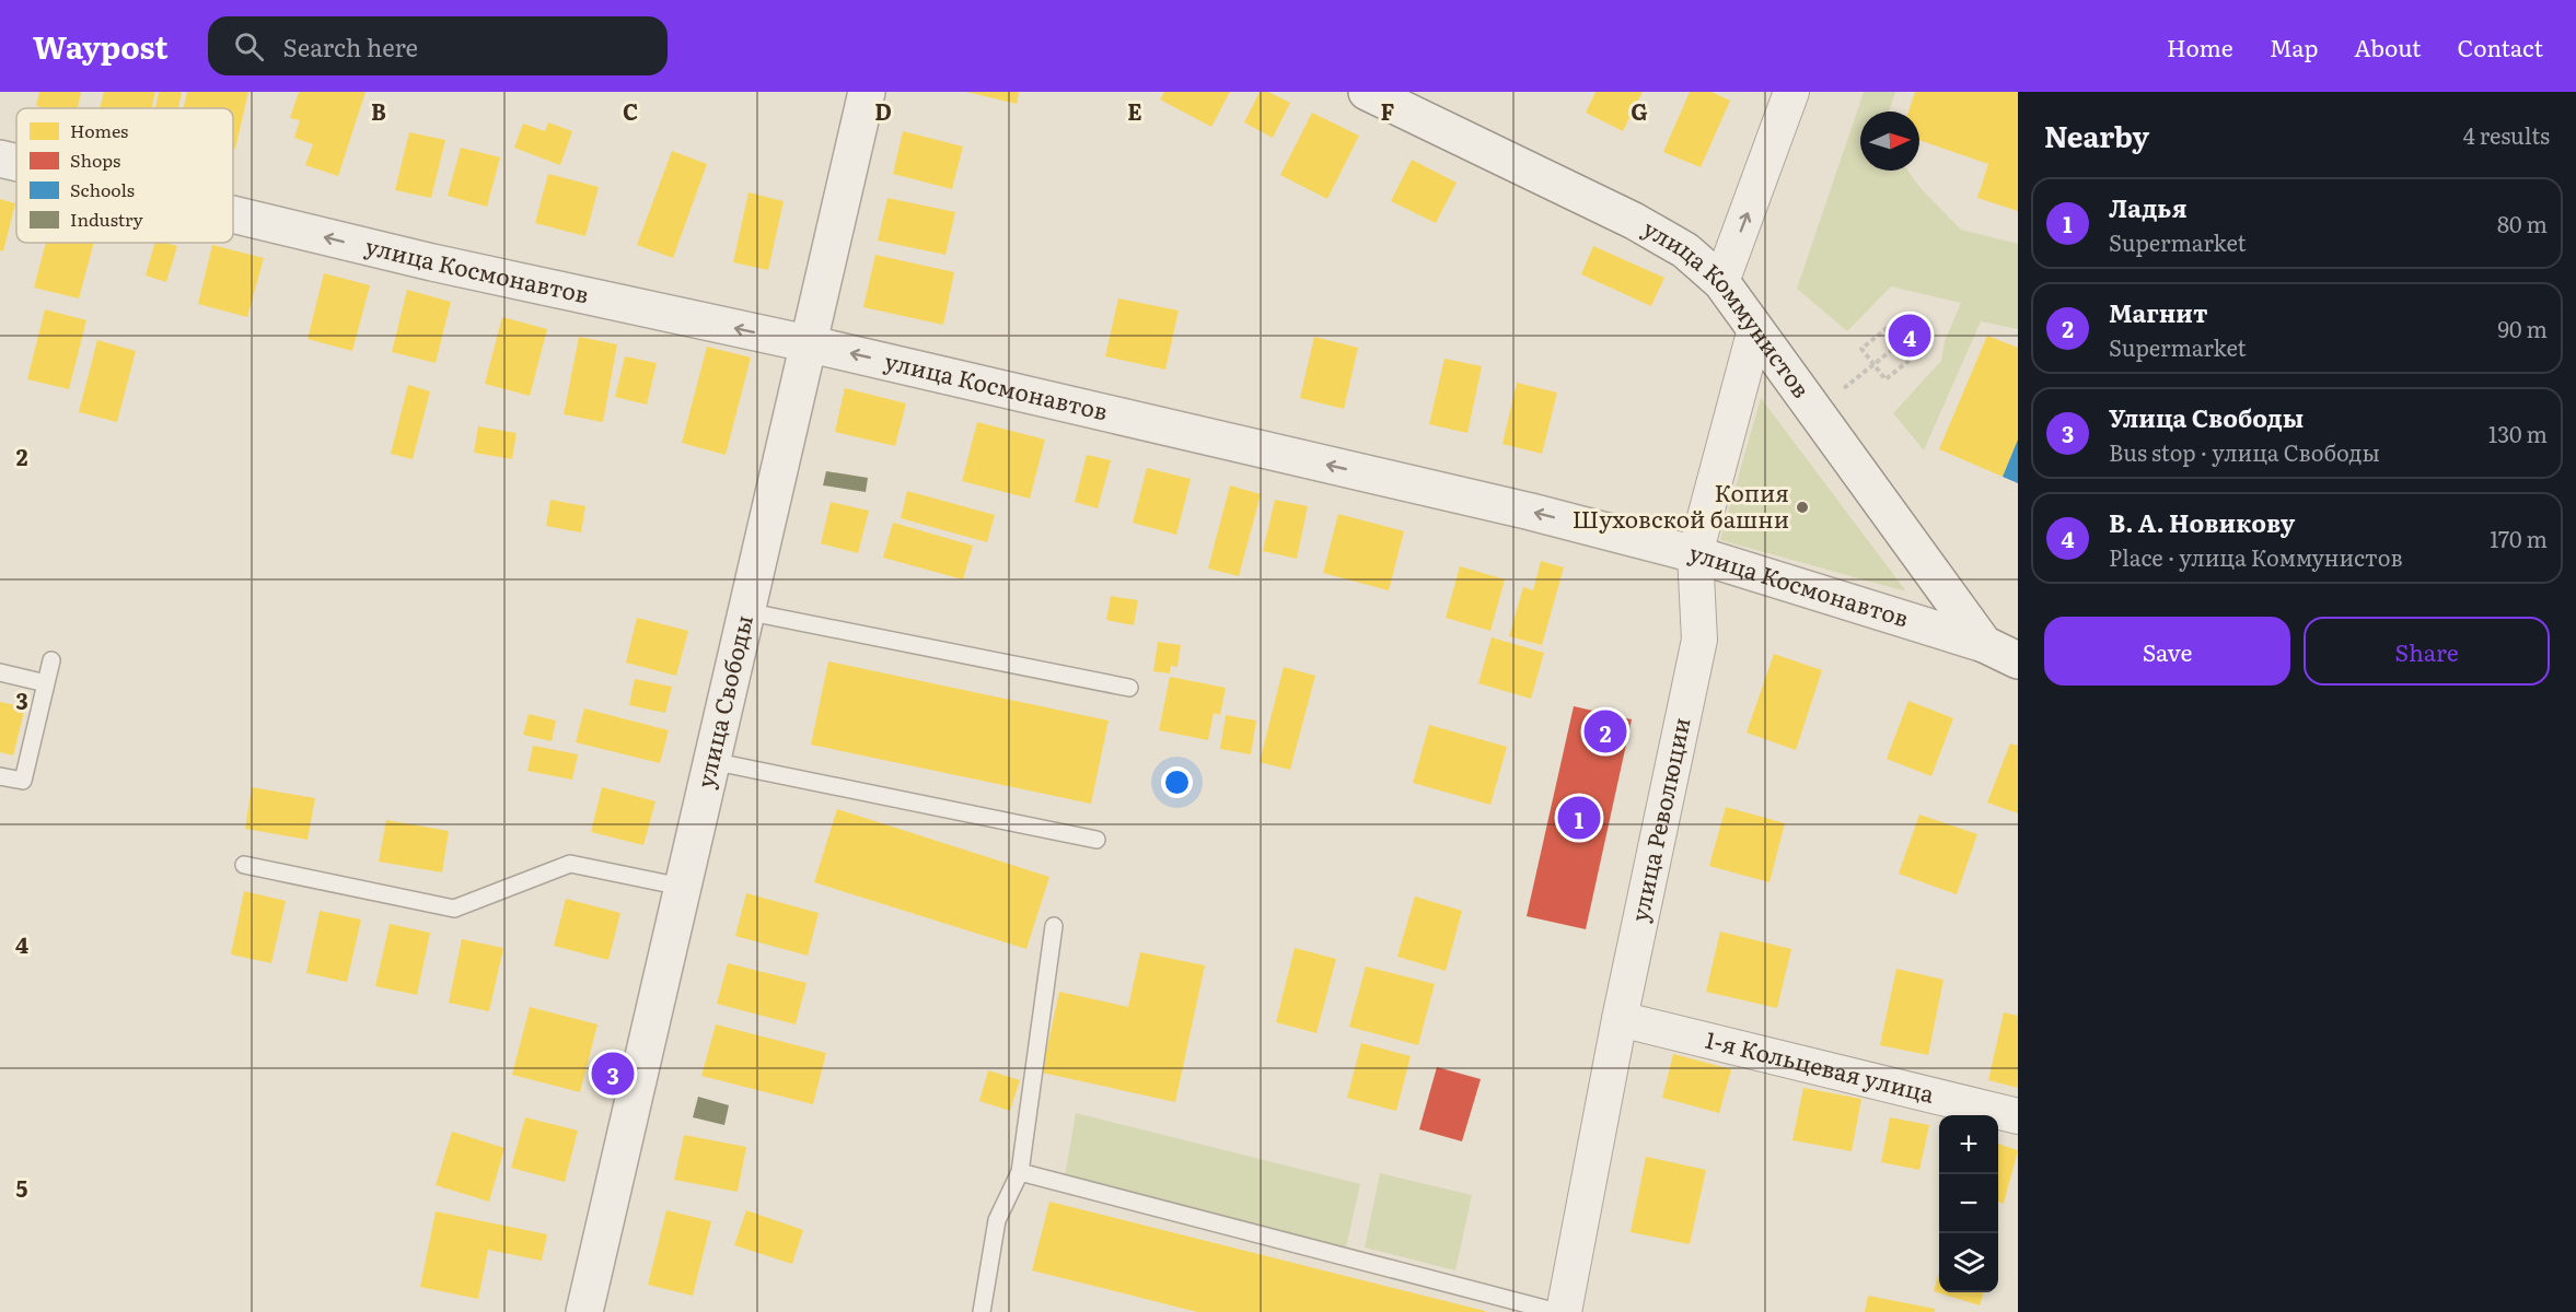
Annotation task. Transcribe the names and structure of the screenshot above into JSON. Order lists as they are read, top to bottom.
{
  "streets": {
    "street": [
      "улица Космонавтов",
      "улица Коммунистов",
      "улица Свободы",
      "улица Революции",
      "1-я Кольцевая улица"
    ]
  },
  "crossings": [
    ["улица Космонавтов", "улица Коммунистов"],
    ["улица Космонавтов", "улица Свободы"],
    ["улица Космонавтов", "улица Революции"],
    ["улица Коммунистов", "улица Революции"],
    ["улица Революции", "1-я Кольцевая улица"]
  ],
  "one_way": ["улица Космонавтов"],
  "places": ["Копия Шуховской башни"],
  "legend": [
    "Homes",
    "Shops",
    "Schools",
    "Industry"
  ],
  "north": "right",
  "page": {
    "header": "Waypost",
    "search": "Search here",
    "nav": [
      "Home",
      "Map",
      "About",
      "Contact"
    ],
    "heading": ["Nearby", "4 results"],
    "list": [
      {
        "mark": "1",
        "name": "Ладья",
        "note": "Supermarket",
        "value": "80 m"
      },
      {
        "mark": "2",
        "name": "Магнит",
        "note": "Supermarket",
        "value": "90 m"
      },
      {
        "mark": "3",
        "name": "Улица Свободы",
        "note": "Bus stop · улица Свободы",
        "value": "130 m"
      },
      {
        "mark": "4",
        "name": "В. А. Новикову",
        "note": "Place · улица Коммунистов",
        "value": "170 m"
      }
    ],
    "pins": [
      "4",
      "2",
      "1",
      "3"
    ],
    "buttons": ["Save", "Share"],
    "map_buttons": ["+", "−"]
  },
  "grid": {
    "columns": [
      "B",
      "C",
      "D",
      "E",
      "F",
      "G"
    ],
    "rows": [
      "2",
      "3",
      "4",
      "5"
    ]
  }
}
